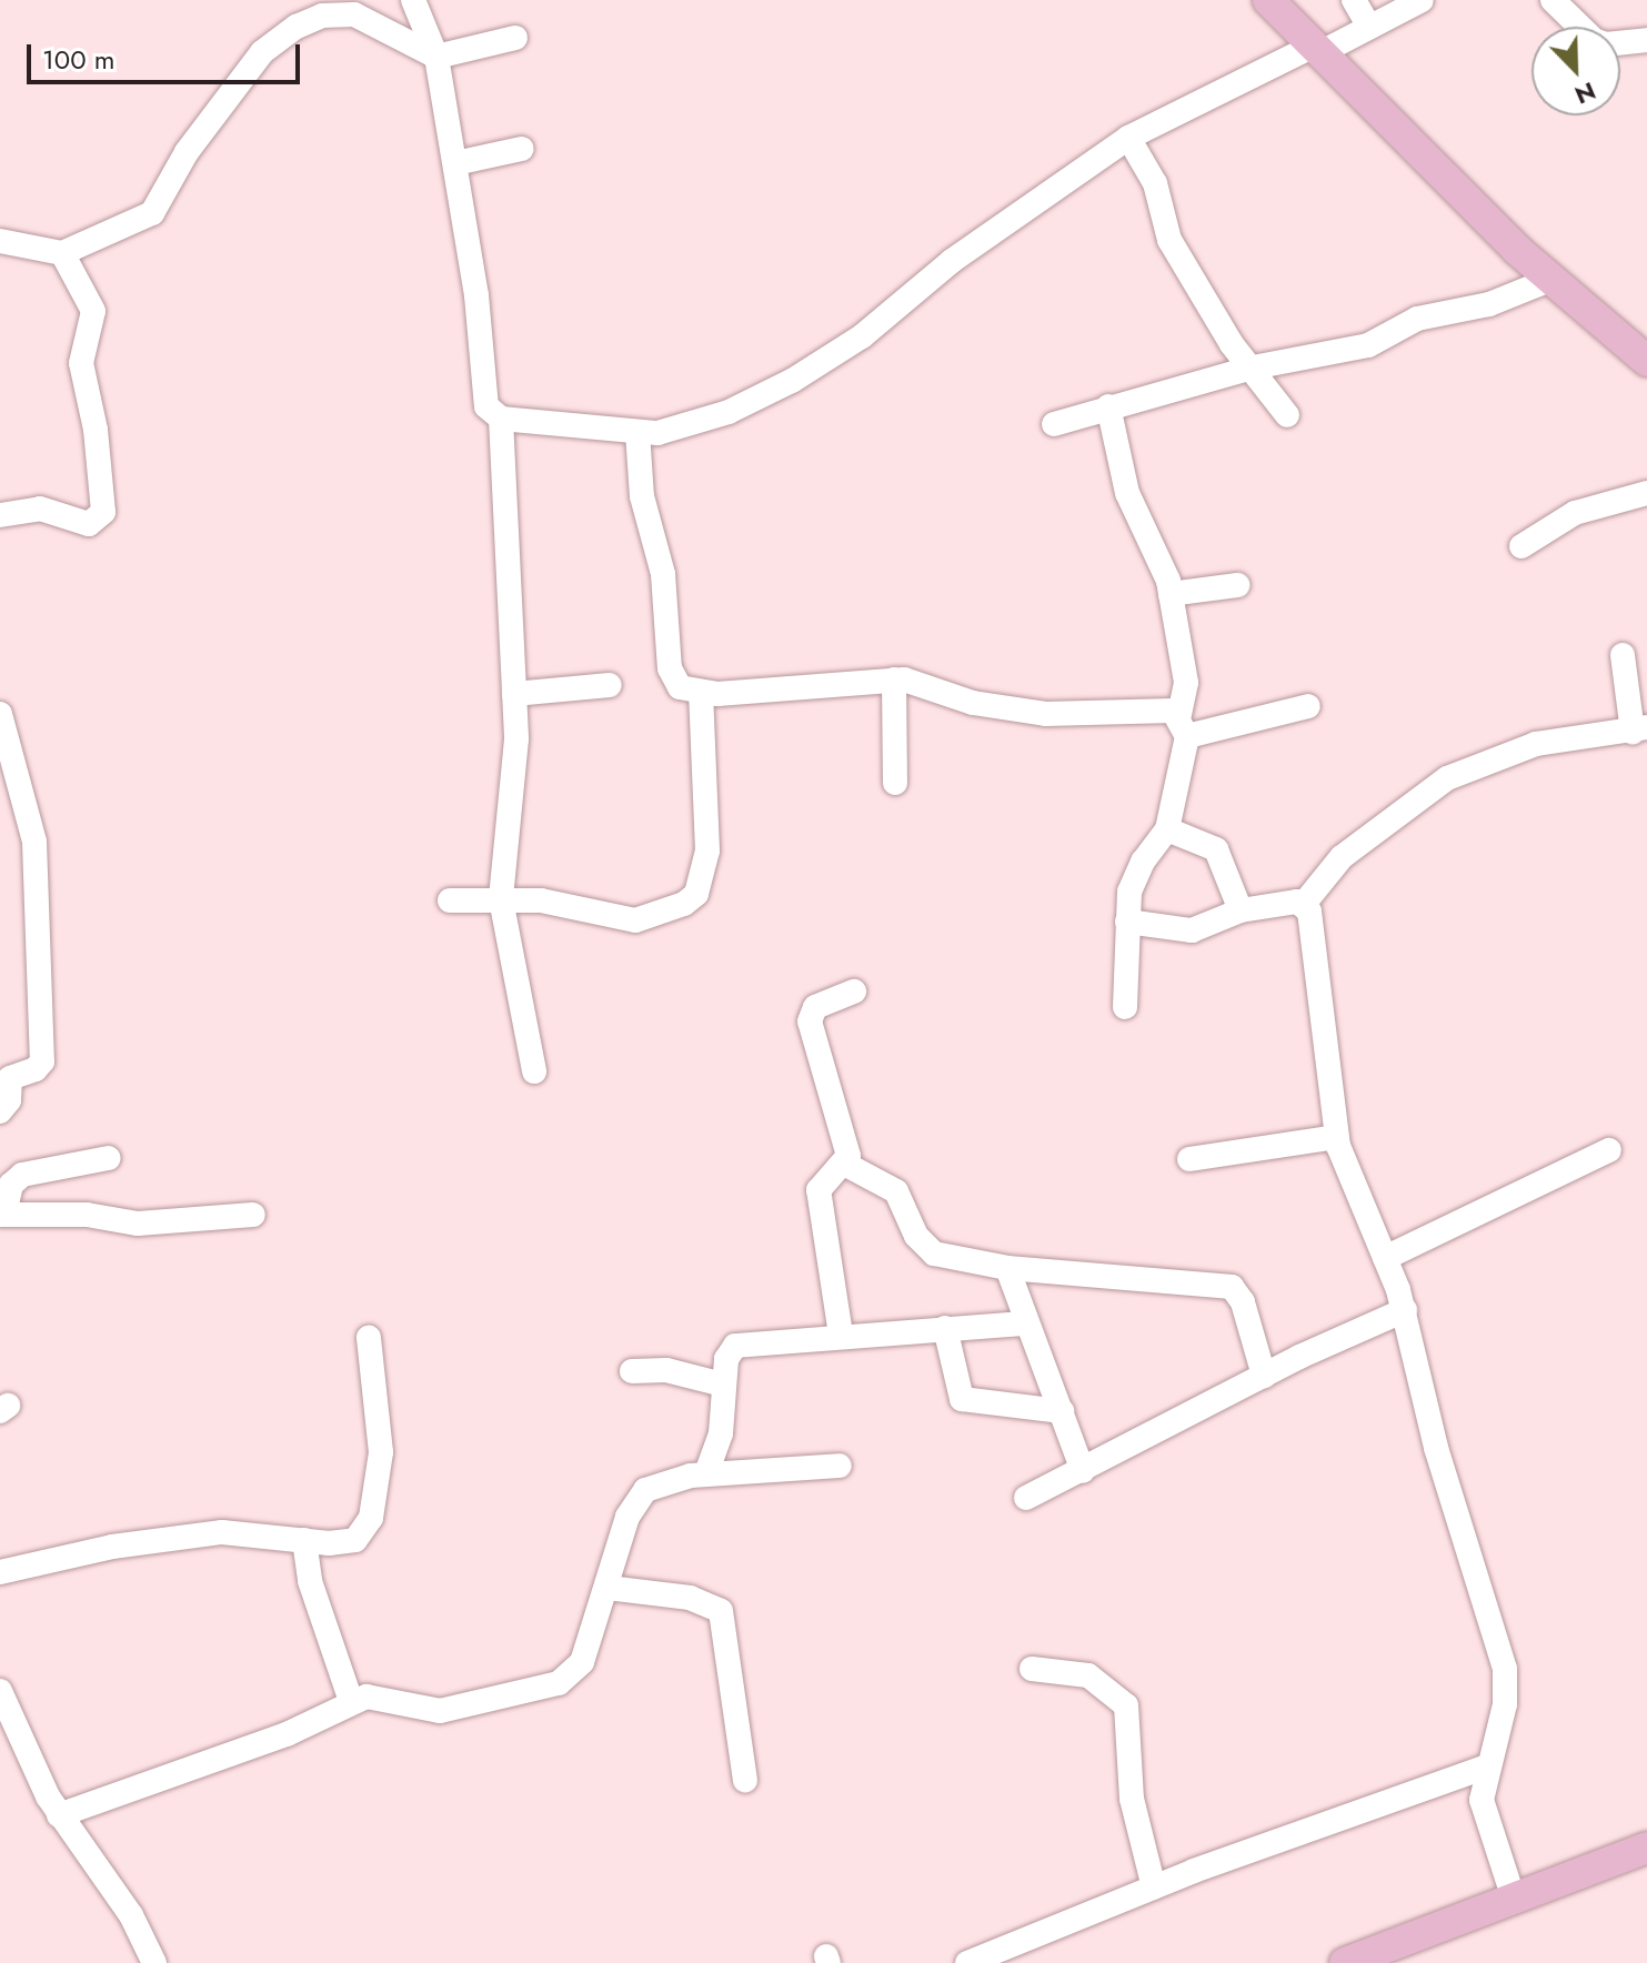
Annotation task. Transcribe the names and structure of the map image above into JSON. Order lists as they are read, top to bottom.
{
  "scale_bar": "100 m",
  "north": "bottom right"
}
